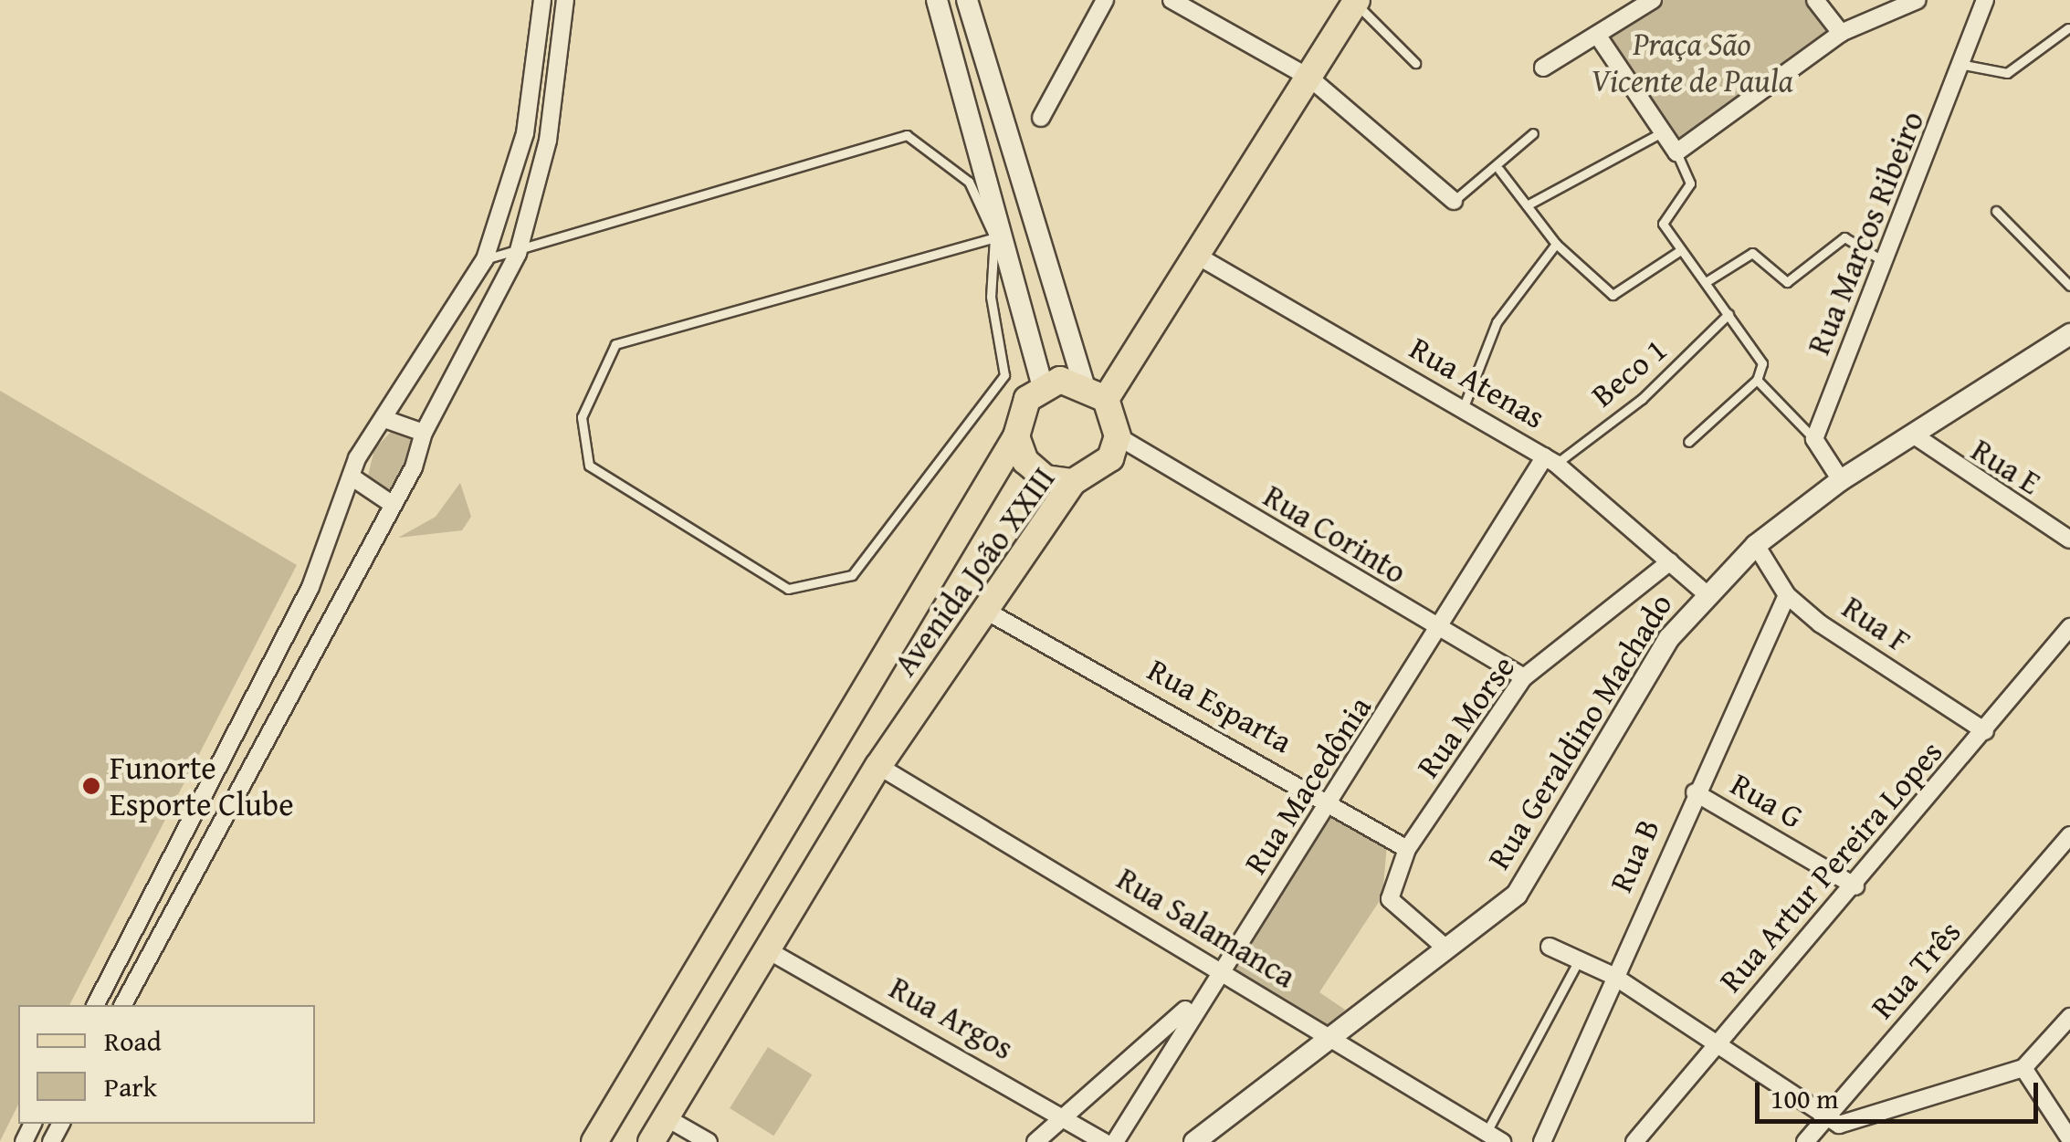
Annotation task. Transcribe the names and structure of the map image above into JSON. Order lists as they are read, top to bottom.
{
  "streets": {
    "main road": ["Avenida João XXIII"],
    "street": [
      "Rua Marcos Ribeiro",
      "Rua Atenas",
      "Rua E",
      "Rua Corinto",
      "Rua F",
      "Rua Esparta",
      "Rua Morse",
      "Rua Geraldino Machado",
      "Rua Macedônia",
      "Rua G",
      "Rua B",
      "Rua Artur Pereira Lopes",
      "Rua Salamanca",
      "Rua Três",
      "Rua Argos"
    ],
    "lane": ["Beco 1"]
  },
  "crossings": [
    ["Beco 1", "Rua Atenas"],
    ["Beco 1", "Rua Macedônia"],
    ["Rua Atenas", "Rua Morse"],
    ["Rua Atenas", "Rua Geraldino Machado"],
    ["Rua Atenas", "Rua Macedônia"],
    ["Rua E", "Rua Geraldino Machado"],
    ["Rua Corinto", "Avenida João XXIII"],
    ["Rua Corinto", "Rua Morse"],
    ["Rua Corinto", "Rua Macedônia"],
    ["Avenida João XXIII", "Rua Esparta"],
    ["Avenida João XXIII", "Rua Salamanca"],
    ["Avenida João XXIII", "Rua Argos"],
    ["Rua F", "Rua Geraldino Machado"],
    ["Rua F", "Rua B"],
    ["Rua F", "Rua Artur Pereira Lopes"],
    ["Rua Esparta", "Rua Morse"],
    ["Rua Esparta", "Rua Macedônia"],
    ["Rua Geraldino Machado", "Rua Salamanca"],
    ["Rua Macedônia", "Rua Salamanca"],
    ["Rua G", "Rua B"],
    ["Rua G", "Rua Artur Pereira Lopes"]
  ],
  "parks": ["Praça São Vicente de Paula"],
  "places": ["Funorte Esporte Clube"],
  "legend": ["Road", "Park"],
  "scale_bar": "100 m"
}
